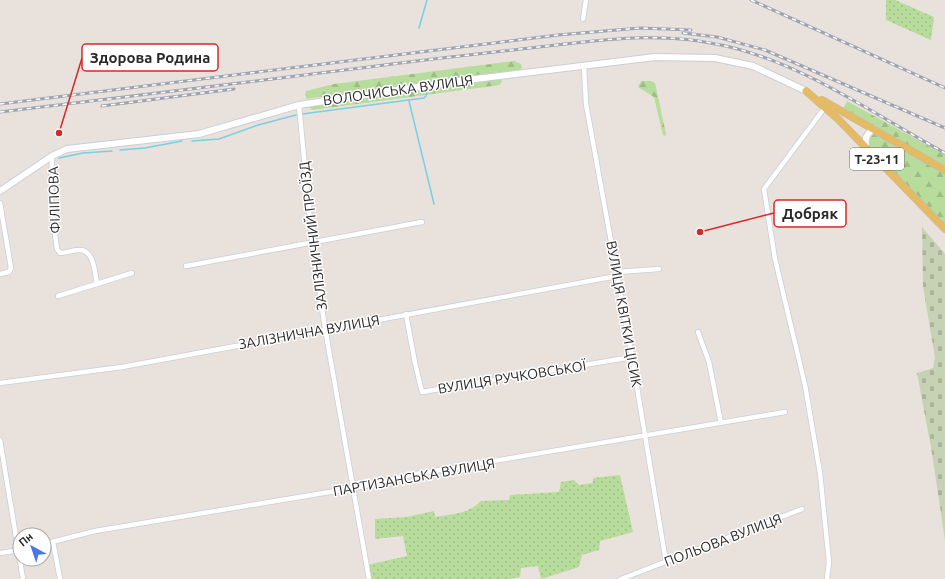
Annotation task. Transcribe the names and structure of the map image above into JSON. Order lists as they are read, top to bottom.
{
  "streets": {
    "main road": ["ВОЛОЧИСЬКА ВУЛИЦЯ", "Т-23-11"],
    "street": [
      "ФІЛІПОВА",
      "ЗАЛІЗНИЧНИЙ ПРОЇЗД",
      "ВУЛИЦЯ КВІТКИ ЦІСИК",
      "ЗАЛІЗНИЧНА ВУЛИЦЯ",
      "ВУЛИЦЯ РУЧКОВСЬКОЇ",
      "ПАРТИЗАНСЬКА ВУЛИЦЯ",
      "ПОЛЬОВА ВУЛИЦЯ"
    ]
  },
  "crossings": [
    ["ВОЛОЧИСЬКА ВУЛИЦЯ", "Т-23-11"],
    ["ВОЛОЧИСЬКА ВУЛИЦЯ", "ФІЛІПОВА"],
    ["ВОЛОЧИСЬКА ВУЛИЦЯ", "ЗАЛІЗНИЧНИЙ ПРОЇЗД"],
    ["ВОЛОЧИСЬКА ВУЛИЦЯ", "ВУЛИЦЯ КВІТКИ ЦІСИК"],
    ["ЗАЛІЗНИЧНИЙ ПРОЇЗД", "ЗАЛІЗНИЧНА ВУЛИЦЯ"],
    ["ЗАЛІЗНИЧНИЙ ПРОЇЗД", "ПАРТИЗАНСЬКА ВУЛИЦЯ"],
    ["ВУЛИЦЯ КВІТКИ ЦІСИК", "ЗАЛІЗНИЧНА ВУЛИЦЯ"],
    ["ВУЛИЦЯ КВІТКИ ЦІСИК", "ВУЛИЦЯ РУЧКОВСЬКОЇ"],
    ["ВУЛИЦЯ КВІТКИ ЦІСИК", "ПАРТИЗАНСЬКА ВУЛИЦЯ"],
    ["ВУЛИЦЯ КВІТКИ ЦІСИК", "ПОЛЬОВА ВУЛИЦЯ"],
    ["ЗАЛІЗНИЧНА ВУЛИЦЯ", "ВУЛИЦЯ РУЧКОВСЬКОЇ"]
  ],
  "places": ["Здорова Родина", "Добряк"],
  "north": "top left"
}
